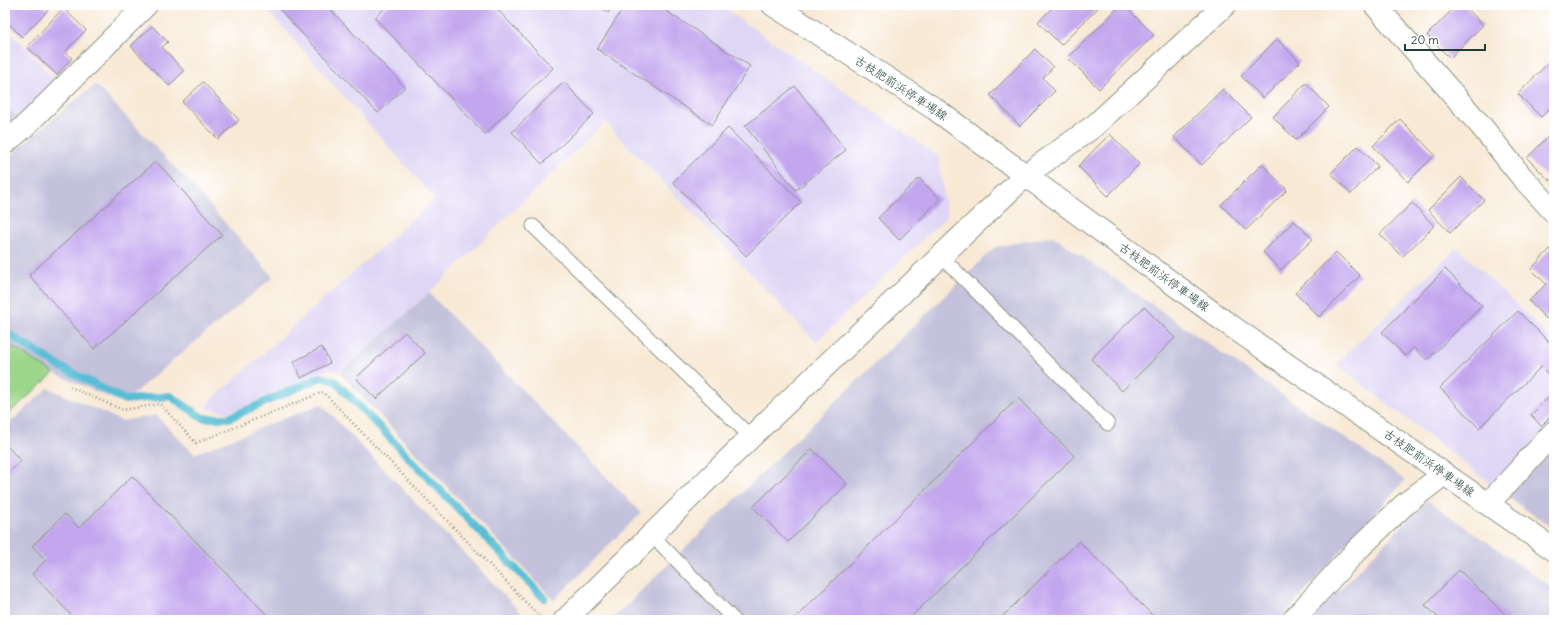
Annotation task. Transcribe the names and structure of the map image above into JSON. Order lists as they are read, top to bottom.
{
  "streets": {
    "street": ["古枝肥前浜停車場線"]
  },
  "scale_bar": "20 m"
}
